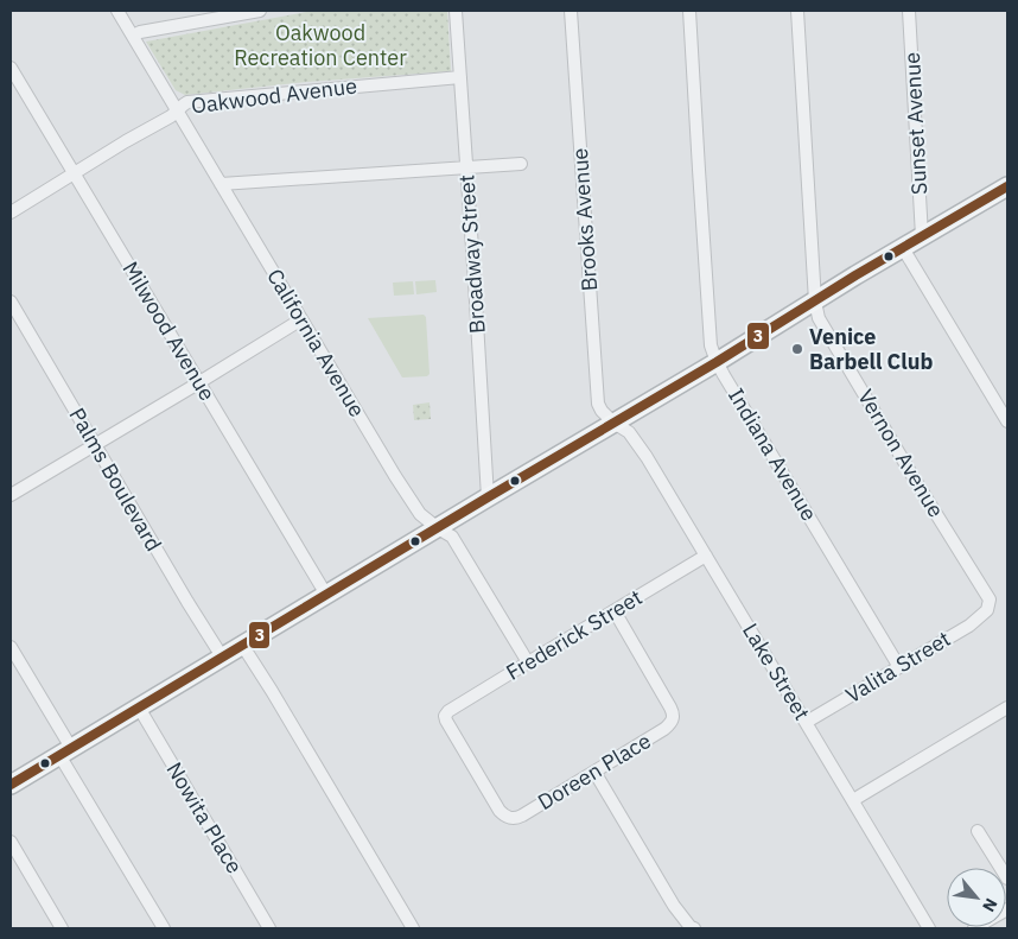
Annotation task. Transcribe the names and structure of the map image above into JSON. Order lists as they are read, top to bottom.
{
  "streets": {
    "street": [
      "Oakwood Avenue",
      "Sunset Avenue",
      "Brooks Avenue",
      "Broadway Street",
      "Milwood Avenue",
      "California Avenue",
      "Vernon Avenue",
      "Indiana Avenue",
      "Palms Boulevard",
      "Frederick Street",
      "Valita Street",
      "Lake Street",
      "Doreen Place",
      "Nowita Place"
    ]
  },
  "crossings": [
    ["Oakwood Avenue", "Broadway Street"],
    ["Oakwood Avenue", "Milwood Avenue"],
    ["Oakwood Avenue", "California Avenue"],
    ["Brooks Avenue", "Lake Street"],
    ["California Avenue", "Frederick Street"],
    ["Vernon Avenue", "Valita Street"],
    ["Indiana Avenue", "Valita Street"],
    ["Frederick Street", "Lake Street"],
    ["Frederick Street", "Doreen Place"],
    ["Valita Street", "Lake Street"]
  ],
  "parks": ["Oakwood Recreation Center"],
  "places": ["Venice Barbell Club"],
  "lines": ["transit line 3"],
  "north": "bottom right"
}
